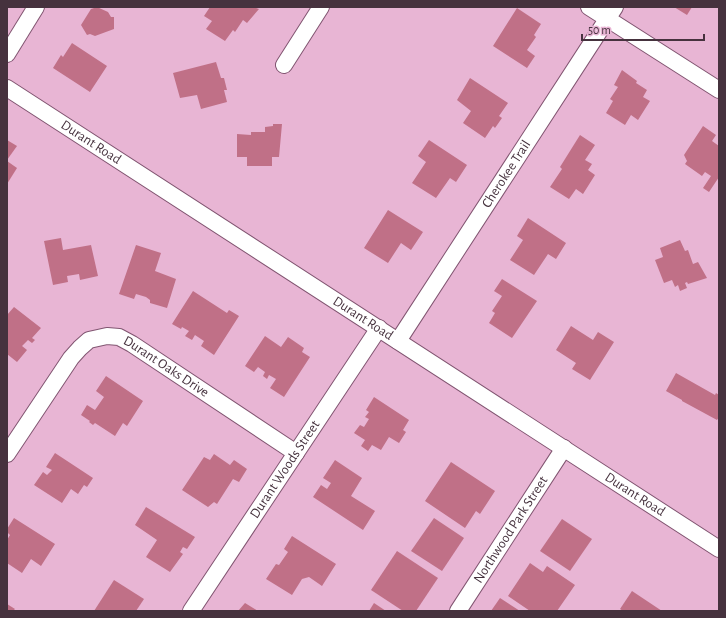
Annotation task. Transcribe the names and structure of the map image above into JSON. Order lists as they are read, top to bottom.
{
  "streets": {
    "street": [
      "Durant Road",
      "Cherokee Trail",
      "Durant Oaks Drive",
      "Durant Woods Street",
      "Northwood Park Street"
    ]
  },
  "crossings": [
    ["Durant Road", "Cherokee Trail"],
    ["Durant Road", "Durant Woods Street"],
    ["Durant Road", "Northwood Park Street"],
    ["Durant Oaks Drive", "Durant Woods Street"]
  ],
  "scale_bar": "50 m"
}
